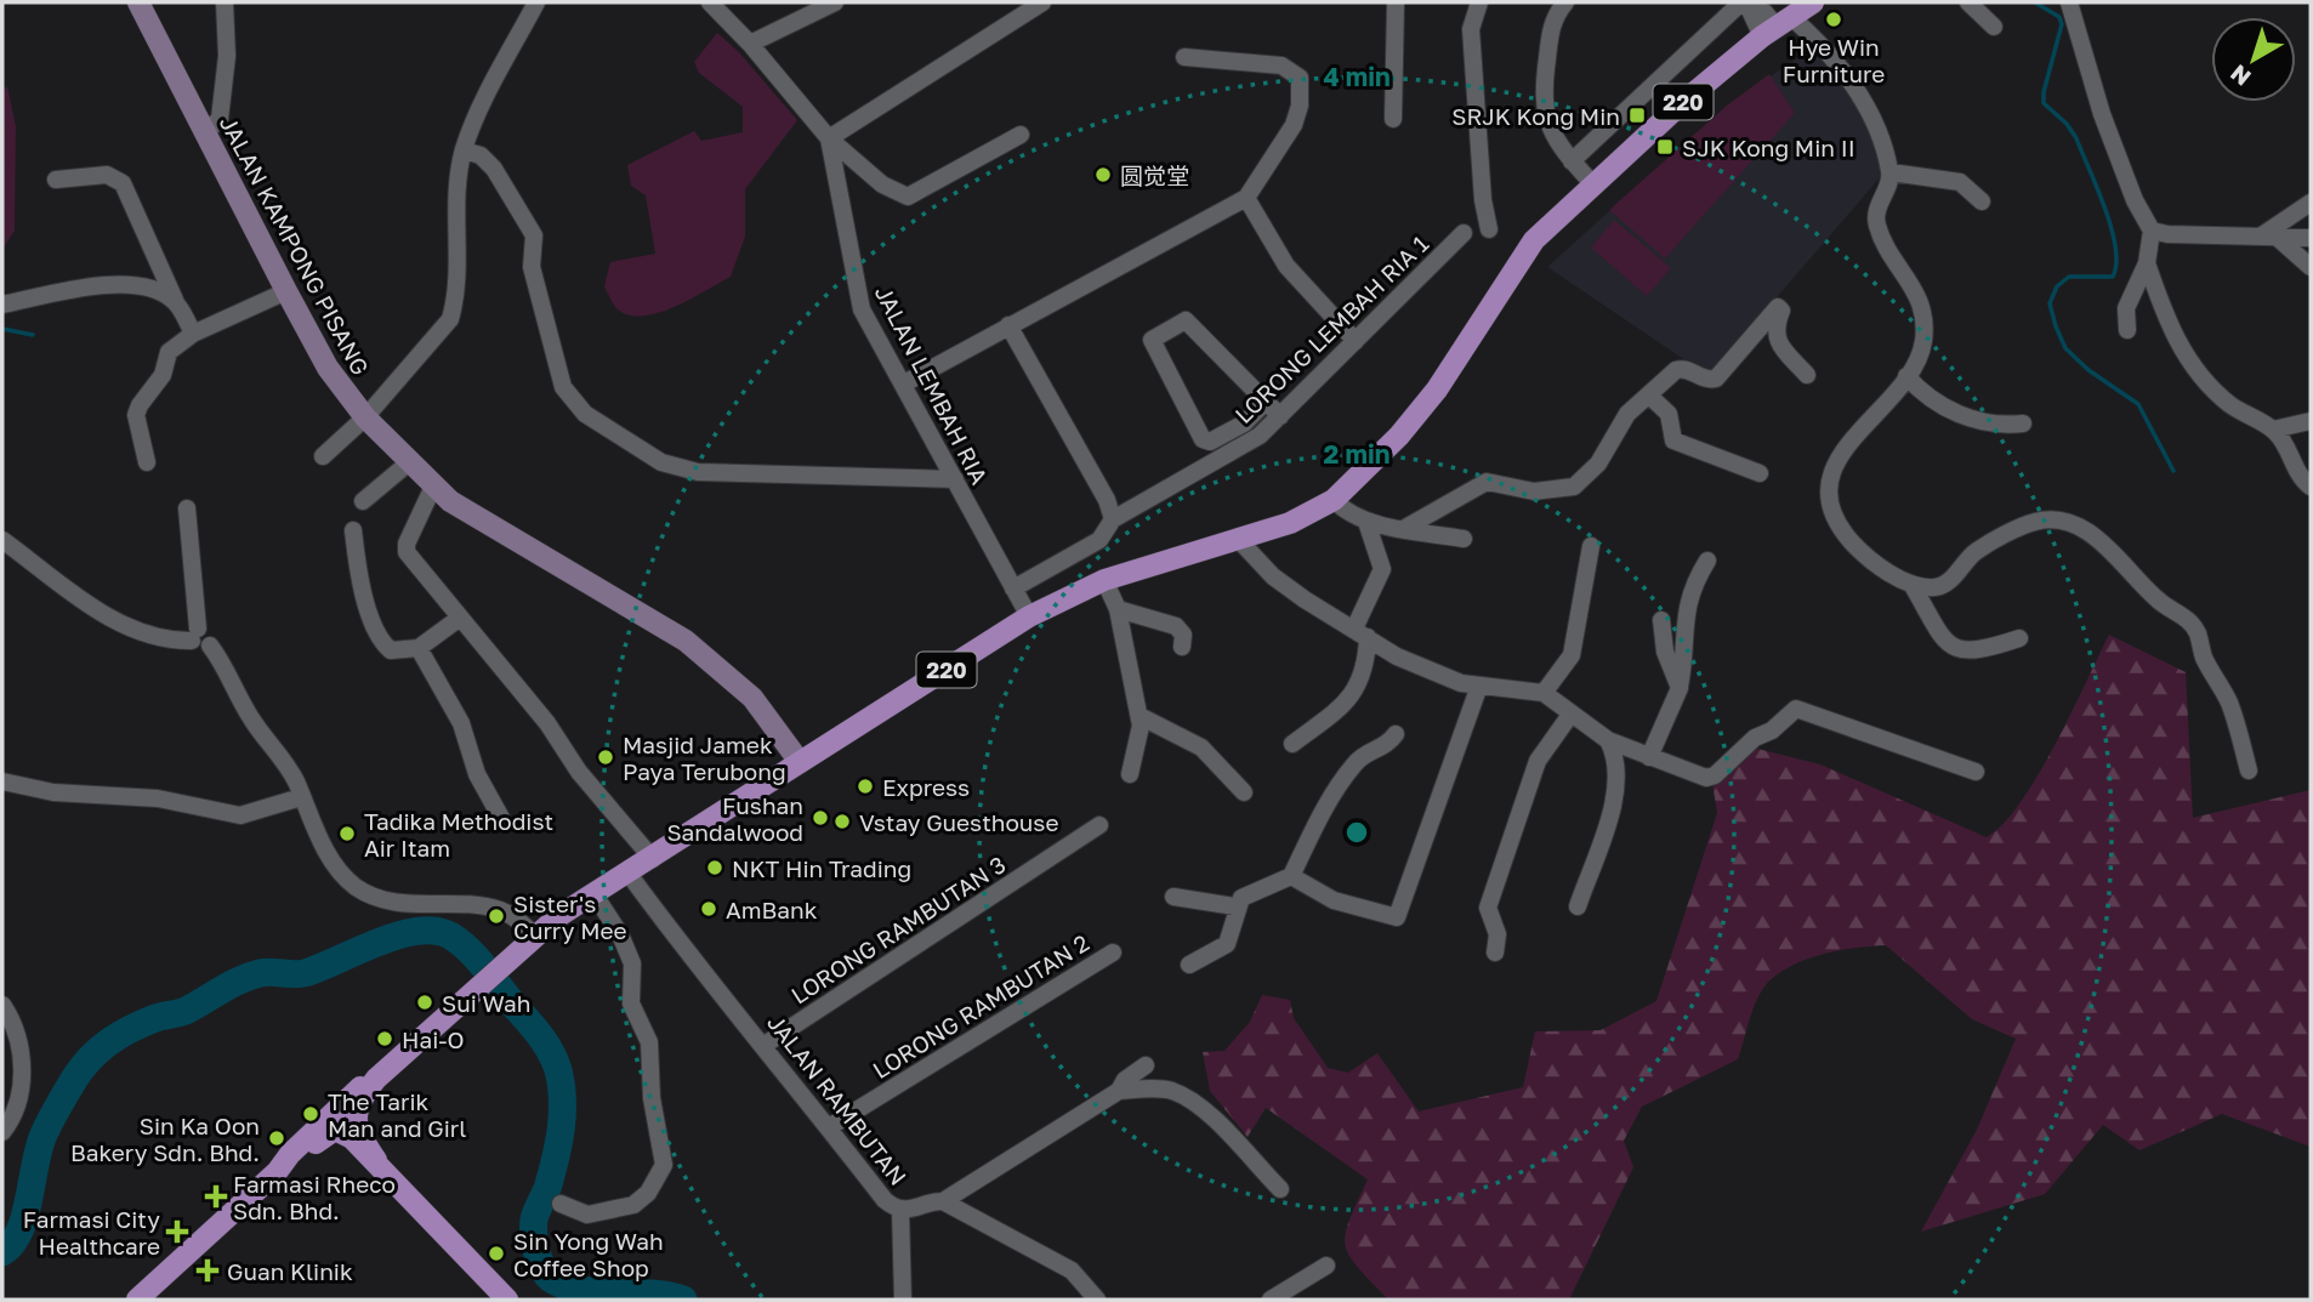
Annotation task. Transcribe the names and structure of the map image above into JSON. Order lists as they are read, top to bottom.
{
  "streets": {
    "main road": ["220", "JALAN KAMPONG PISANG"],
    "street": [
      "LORONG LEMBAH RIA 1",
      "JALAN LEMBAH RIA",
      "LORONG RAMBUTAN 3",
      "LORONG RAMBUTAN 2",
      "JALAN RAMBUTAN"
    ]
  },
  "crossings": [
    ["220", "JALAN KAMPONG PISANG"],
    ["220", "JALAN LEMBAH RIA"],
    ["220", "JALAN RAMBUTAN"],
    ["LORONG LEMBAH RIA 1", "JALAN LEMBAH RIA"],
    ["LORONG RAMBUTAN 3", "JALAN RAMBUTAN"],
    ["LORONG RAMBUTAN 2", "JALAN RAMBUTAN"]
  ],
  "places": {
    "other": [
      "Hye Win Furniture",
      "圆觉堂",
      "Masjid Jamek Paya Terubong",
      "Express",
      "Fushan Sandalwood",
      "Vstay Guesthouse",
      "Tadika Methodist Air Itam",
      "NKT Hin Trading",
      "AmBank",
      "Sister's Curry Mee",
      "Sui Wah",
      "Hai-O",
      "The Tarik Man and Girl",
      "Sin Ka Oon Bakery Sdn. Bhd.",
      "Sin Yong Wah Coffee Shop"
    ],
    "transit": ["SRJK Kong Min", "SJK Kong Min II"],
    "health": ["Farmasi Rheco Sdn. Bhd.", "Farmasi City Healthcare", "Guan Klinik"]
  },
  "north": "bottom left",
  "rings": ["4 min", "2 min"]
}
